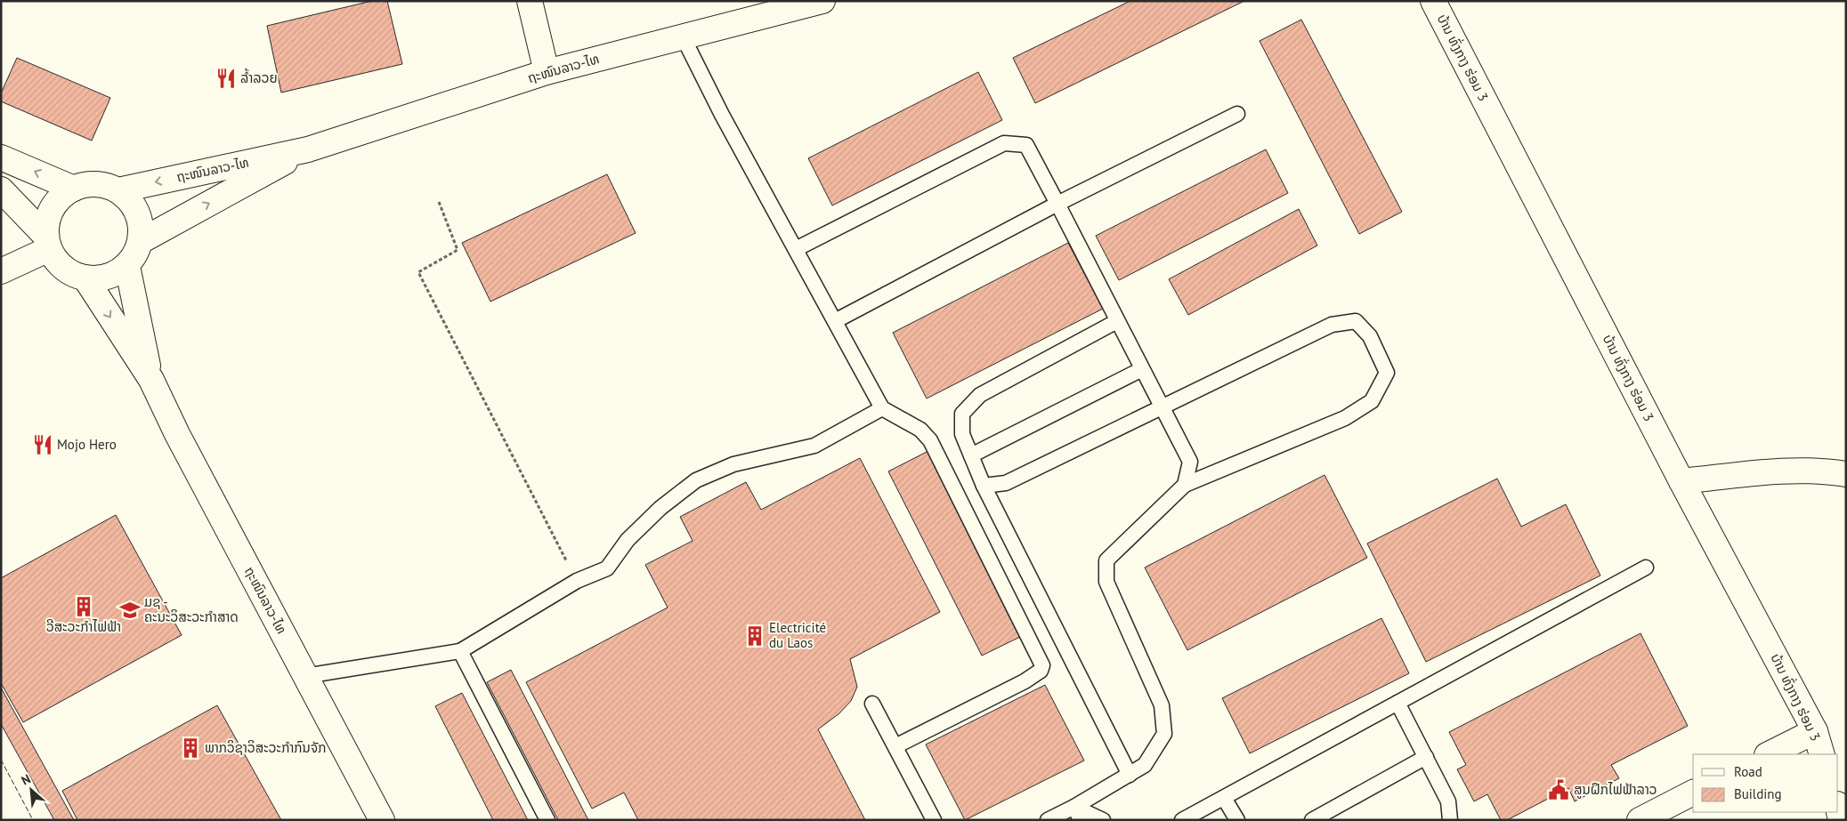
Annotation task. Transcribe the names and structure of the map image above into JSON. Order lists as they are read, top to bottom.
{
  "streets": {
    "street": ["ບ້ານ ທົ່ງກາງ ຮ່ອມ 3", "ຖະໜົນລາວ-ໄທ"]
  },
  "places": {
    "restaurant": ["ລ້ຳລວຍ", "Mojo Hero"],
    "building": ["ວີສະວະກຳໄຟຟ້າ", "Electricité du Laos", "ພາກວິຊາວິສະວະກຳກົນຈັກ"],
    "school or university": ["ມຊ - ຄະນະວິສະວະກຳສາດ"],
    "public building": ["ສູນຝຶກໄຟຟ້າລາວ"]
  },
  "legend": ["Road", "Building"],
  "north": "top left"
}
